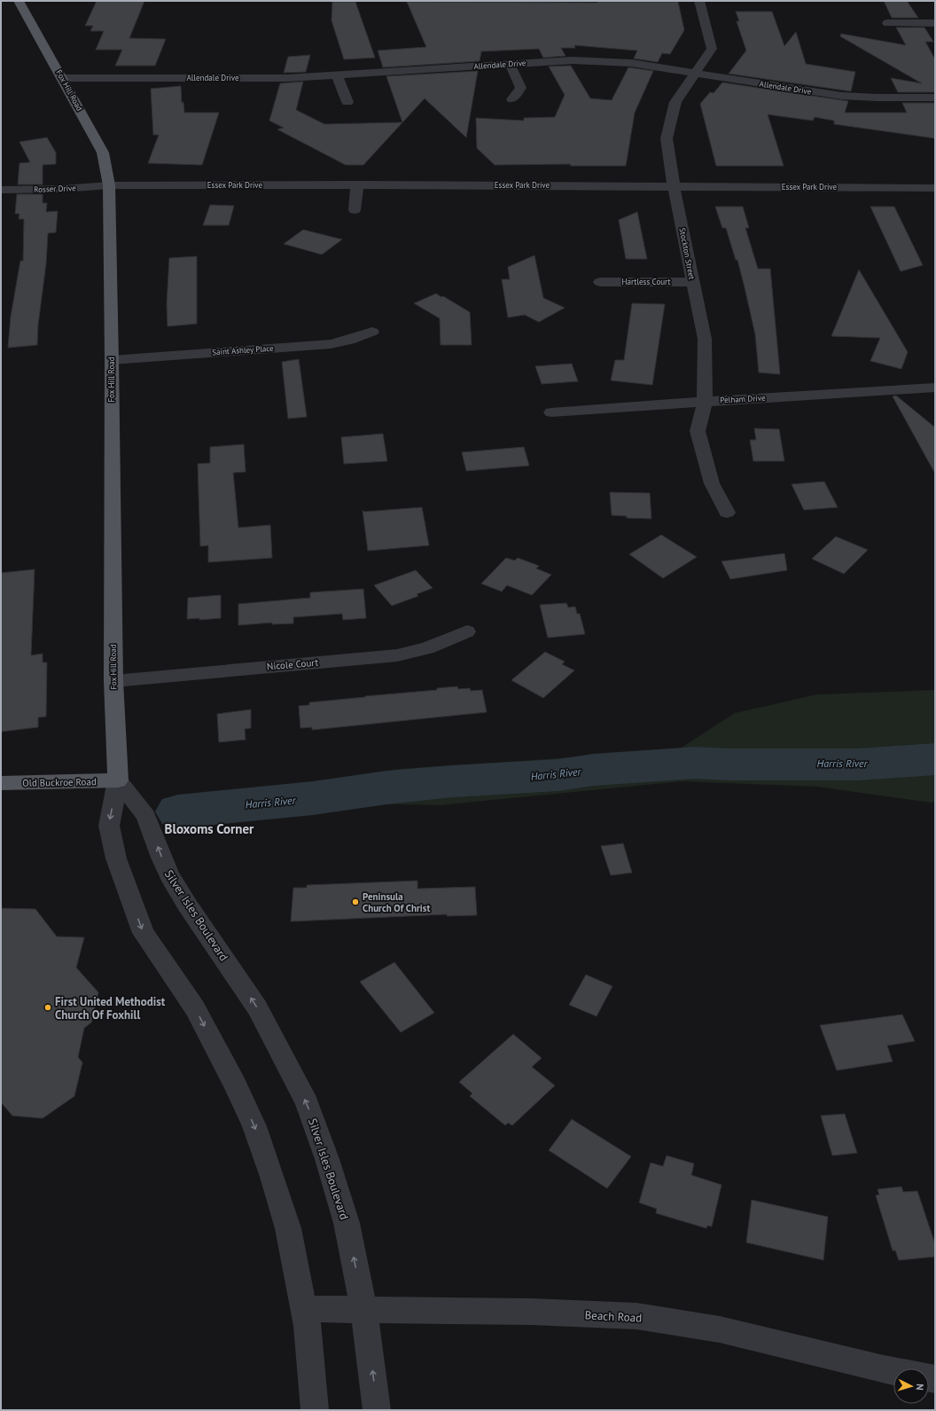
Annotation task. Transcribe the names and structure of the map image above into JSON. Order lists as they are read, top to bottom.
{
  "streets": {
    "main road": ["Fox Hill Road", "Old Buckroe Road"],
    "street": [
      "Allendale Drive",
      "Essex Park Drive",
      "Rosser Drive",
      "Stockton Street",
      "Hartless Court",
      "Saint Ashley Place",
      "Pelham Drive",
      "Nicole Court",
      "Silver Isles Boulevard",
      "Beach Road"
    ]
  },
  "crossings": [
    ["Allendale Drive", "Fox Hill Road"],
    ["Allendale Drive", "Stockton Street"],
    ["Fox Hill Road", "Essex Park Drive"],
    ["Fox Hill Road", "Rosser Drive"],
    ["Fox Hill Road", "Saint Ashley Place"],
    ["Fox Hill Road", "Nicole Court"],
    ["Fox Hill Road", "Old Buckroe Road"],
    ["Fox Hill Road", "Silver Isles Boulevard"],
    ["Essex Park Drive", "Rosser Drive"],
    ["Essex Park Drive", "Stockton Street"],
    ["Stockton Street", "Hartless Court"],
    ["Stockton Street", "Pelham Drive"],
    ["Old Buckroe Road", "Silver Isles Boulevard"],
    ["Silver Isles Boulevard", "Beach Road"]
  ],
  "districts": ["Bloxoms Corner"],
  "water": ["Harris River"],
  "places": ["Peninsula Church Of Christ", "First United Methodist Church Of Foxhill"],
  "north": "right"
}
